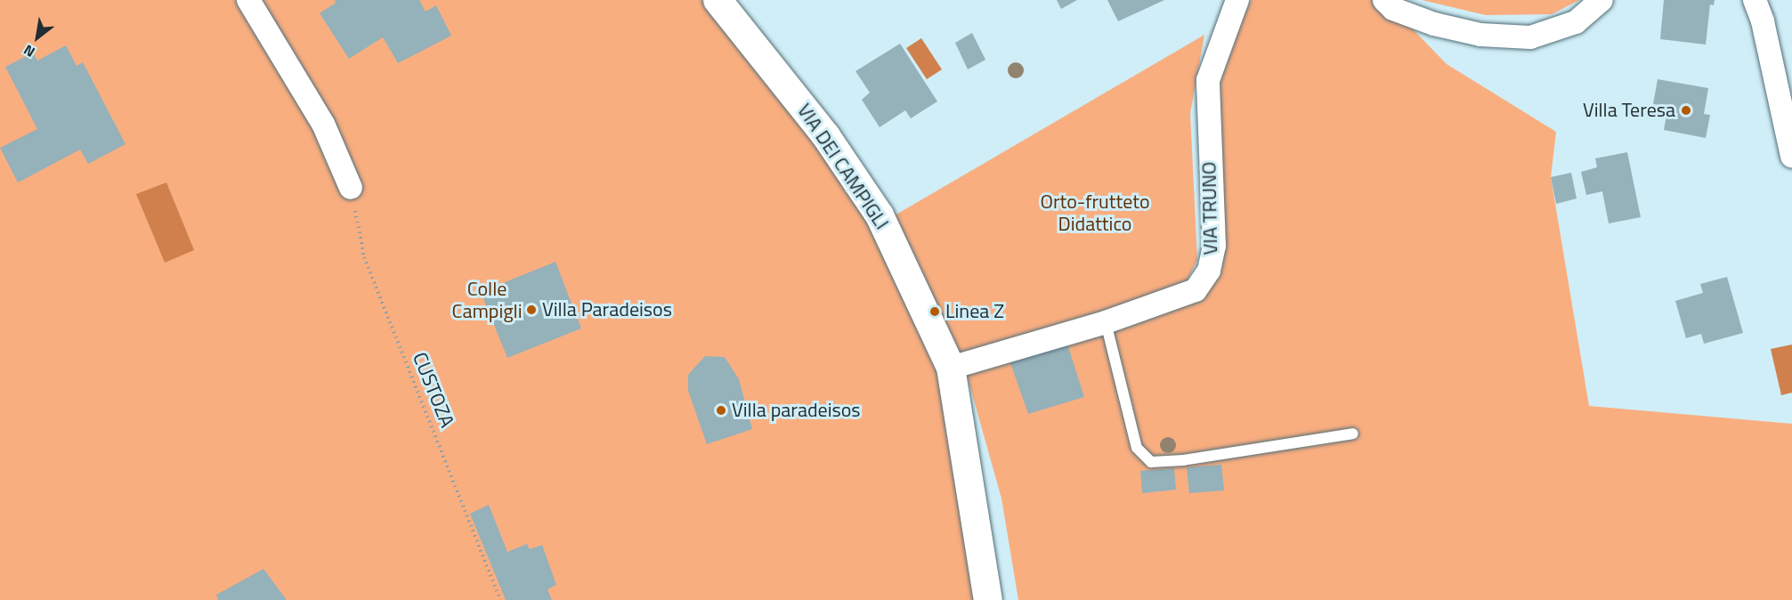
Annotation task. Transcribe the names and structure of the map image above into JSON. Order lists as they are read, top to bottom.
{
  "streets": {
    "street": ["VIA DEI CAMPIGLI", "VIA TRUNO"],
    "path": ["CUSTOZA"]
  },
  "crossings": [
    ["VIA DEI CAMPIGLI", "VIA TRUNO"]
  ],
  "parks": ["Orto-frutteto Didattico", "Colle Campigli"],
  "places": [
    "Villa Teresa",
    "Villa Paradeisos",
    "Linea Z",
    "Villa paradeisos"
  ],
  "north": "bottom left"
}
